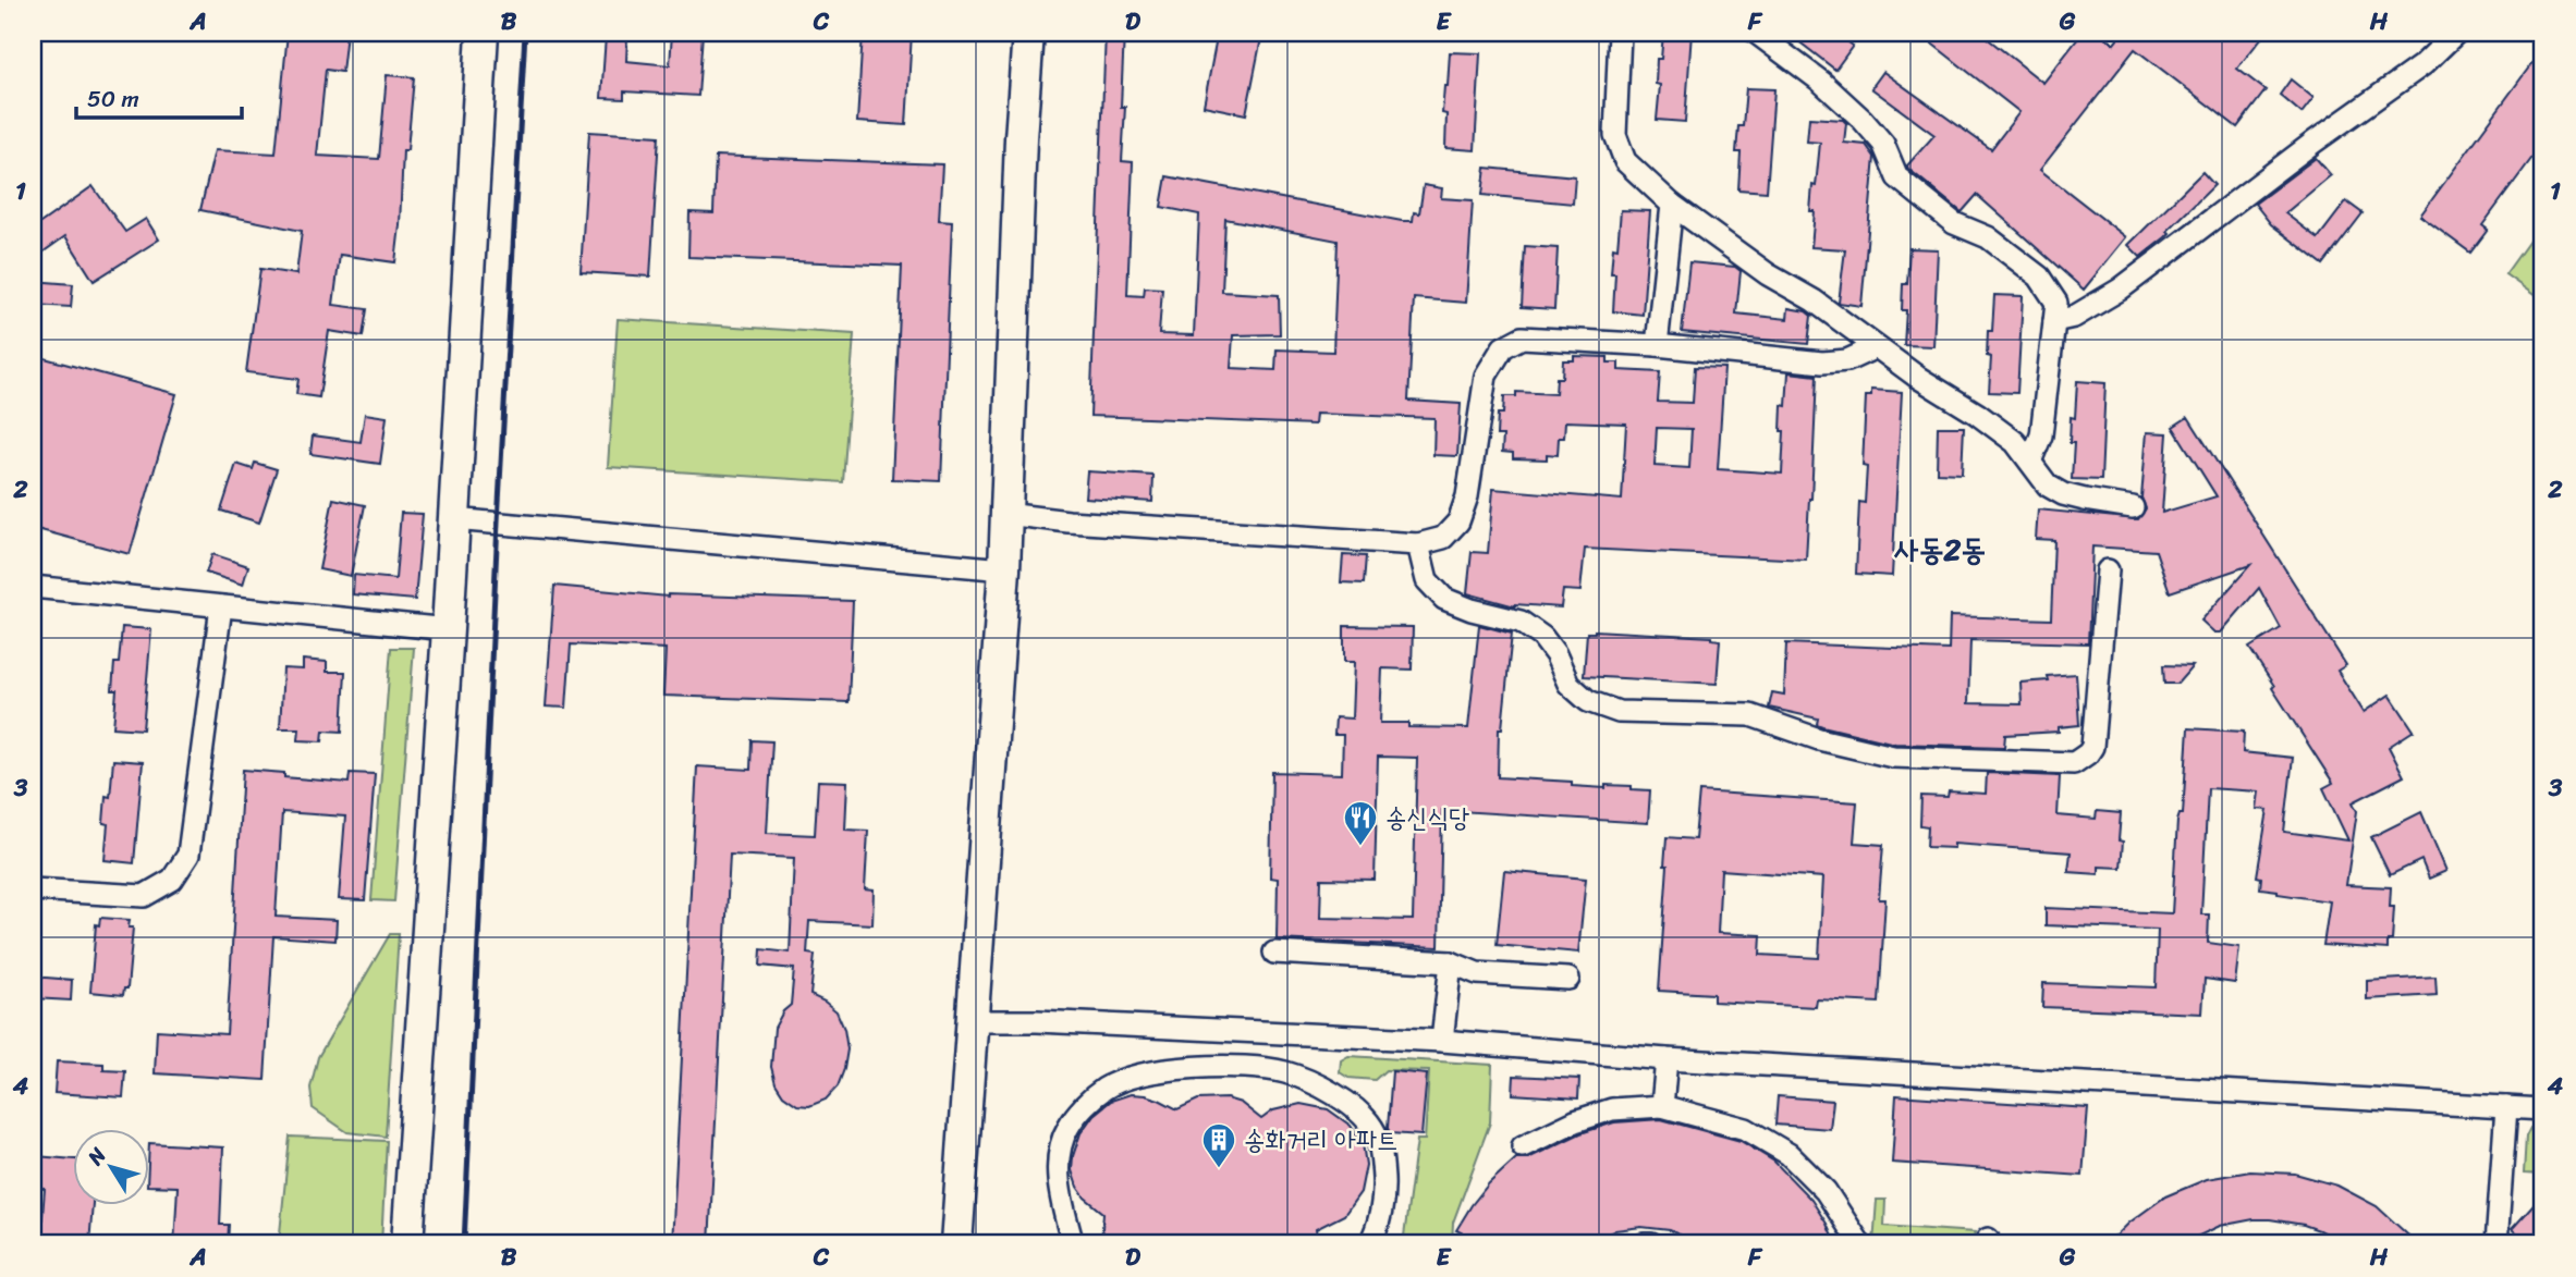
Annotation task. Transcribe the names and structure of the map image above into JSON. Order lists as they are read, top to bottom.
{
  "districts": ["사동2동"],
  "places": {
    "restaurant": ["송신식당"],
    "building": ["송화거리 아파트"]
  },
  "scale_bar": "50 m",
  "north": "top left",
  "grid": {
    "columns": [
      "A",
      "B",
      "C",
      "D",
      "E",
      "F",
      "G",
      "H"
    ],
    "rows": [
      "1",
      "2",
      "3",
      "4"
    ]
  }
}
